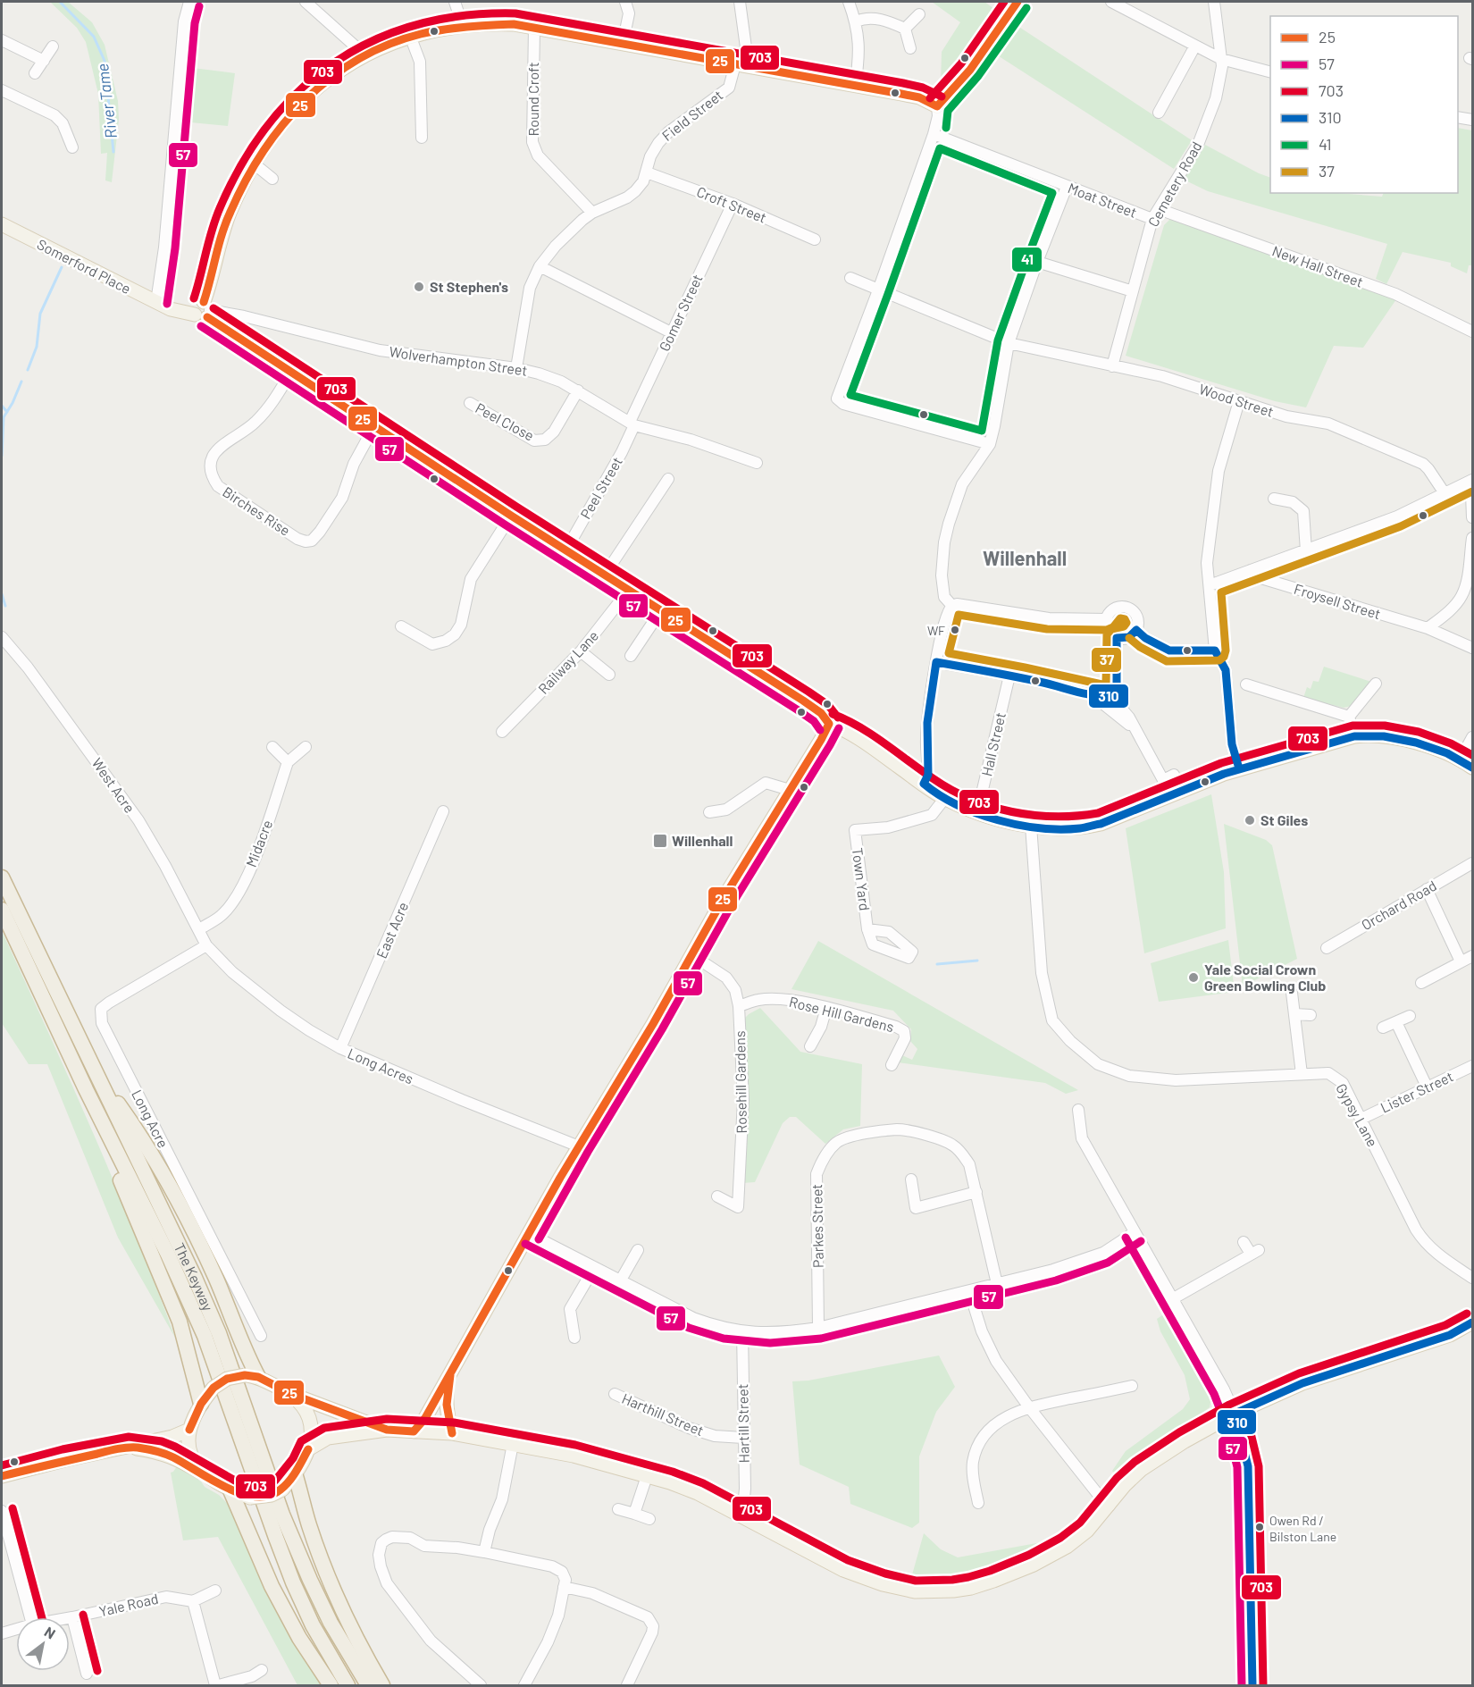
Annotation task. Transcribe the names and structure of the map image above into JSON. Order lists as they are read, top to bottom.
{
  "streets": {
    "highway": ["The Keyway"],
    "main road": ["Somerford Place"],
    "street": [
      "Round Croft",
      "Field Street",
      "Cemetery Road",
      "Moat Street",
      "Croft Street",
      "New Hall Street",
      "Gomer Street",
      "Wolverhampton Street",
      "Wood Street",
      "Peel Close",
      "Peel Street",
      "Birches Rise",
      "Froysell Street",
      "Railway Lane",
      "Hall Street",
      "West Acre",
      "Midacre",
      "Town Yard",
      "Orchard Road",
      "East Acre",
      "Rose Hill Gardens",
      "Long Acres",
      "Rosehill Gardens",
      "Lister Street",
      "Gypsy Lane",
      "Long Acre",
      "Parkes Street",
      "Harthill Street",
      "Hartill Street",
      "Yale Road"
    ]
  },
  "crossings": [
    ["Round Croft", "Field Street"],
    ["Field Street", "Croft Street"],
    ["Field Street", "Wolverhampton Street"],
    ["Cemetery Road", "Moat Street"],
    ["Cemetery Road", "New Hall Street"],
    ["Cemetery Road", "Wood Street"],
    ["Croft Street", "Gomer Street"],
    ["Somerford Place", "Wolverhampton Street"],
    ["Gomer Street", "Wolverhampton Street"],
    ["Gomer Street", "Peel Street"],
    ["Wolverhampton Street", "Peel Close"],
    ["Wolverhampton Street", "Peel Street"],
    ["West Acre", "Midacre"],
    ["West Acre", "Long Acres"],
    ["West Acre", "Long Acre"],
    ["East Acre", "Long Acres"],
    ["Rose Hill Gardens", "Rosehill Gardens"],
    ["Long Acres", "Long Acre"],
    ["Lister Street", "Gypsy Lane"],
    ["Harthill Street", "Hartill Street"]
  ],
  "districts": ["Willenhall"],
  "water": ["River Tame"],
  "places": {
    "other": [
      "St Stephen's",
      "WF",
      "St Giles",
      "Yale Social Crown Green Bowling Club",
      "Owen Rd / Bilston Lane"
    ],
    "transit": ["Willenhall"]
  },
  "lines": [
    "transit line 25",
    "transit line 703",
    "transit line 57",
    "transit line 41",
    "transit line 37",
    "transit line 310"
  ],
  "legend": [
    "25",
    "57",
    "703",
    "310",
    "41",
    "37"
  ],
  "north": "top right"
}
